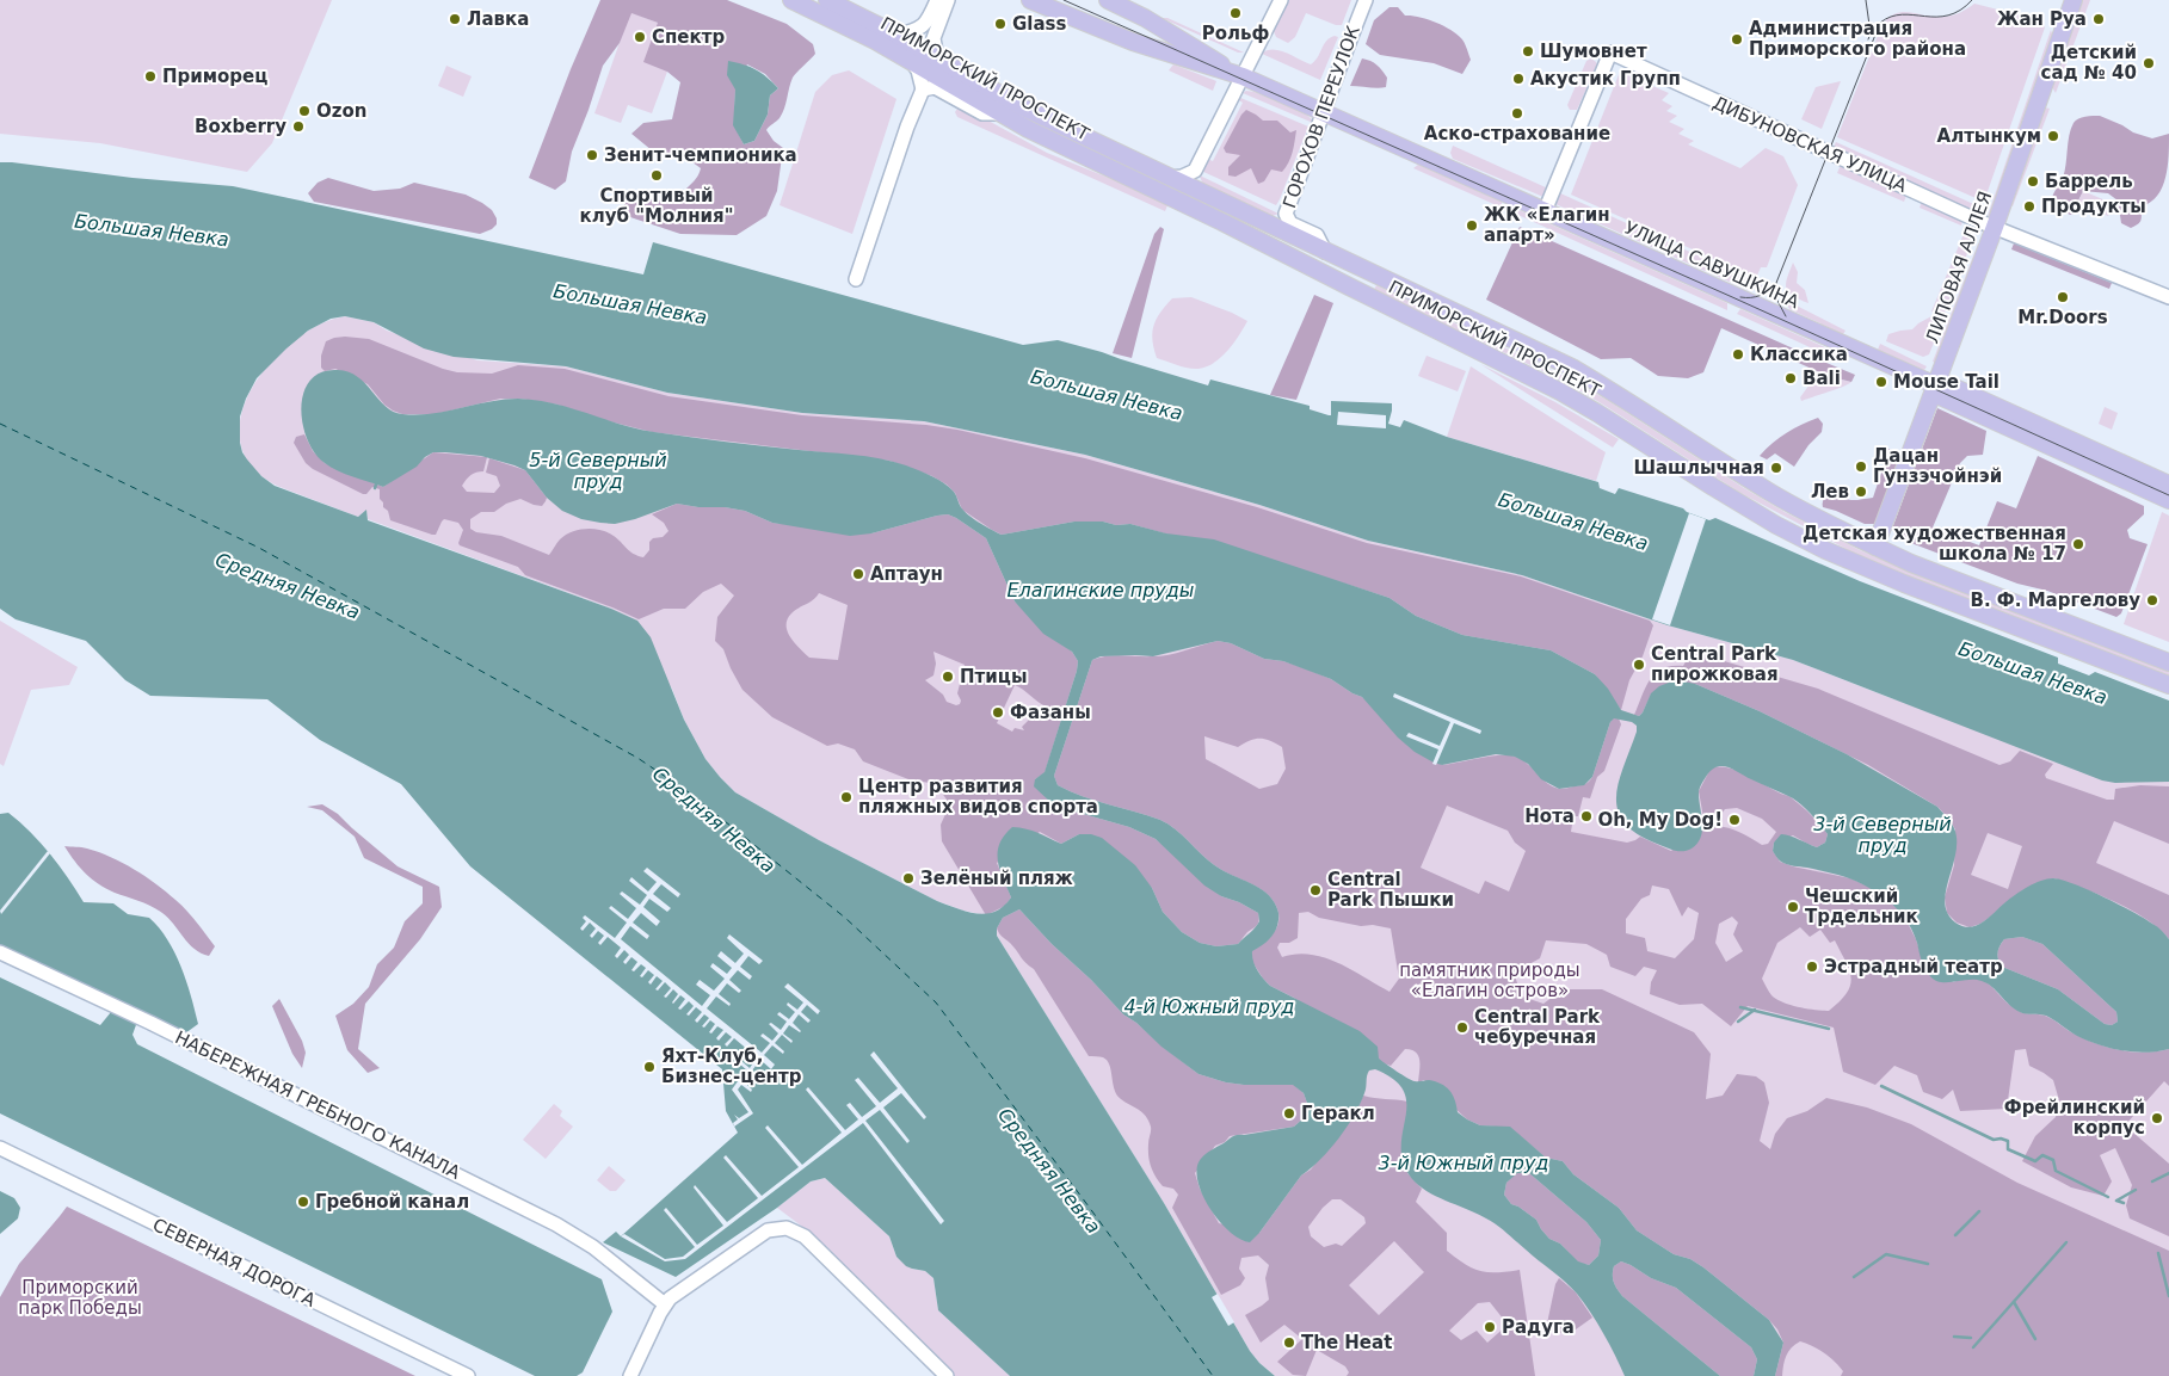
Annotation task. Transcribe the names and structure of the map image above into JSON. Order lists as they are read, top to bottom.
{
  "streets": {
    "main road": ["ПРИМОРСКИЙ ПРОСПЕКТ", "УЛИЦА САВУШКИНА", "ЛИПОВАЯ АЛЛЕЯ"],
    "street": [
      "ГОРОХОВ ПЕРЕУЛОК",
      "ДИБУНОВСКАЯ УЛИЦА",
      "НАБЕРЕЖНАЯ ГРЕБНОГО КАНАЛА",
      "СЕВЕРНАЯ ДОРОГА"
    ]
  },
  "crossings": [
    ["ПРИМОРСКИЙ ПРОСПЕКТ", "ГОРОХОВ ПЕРЕУЛОК"],
    ["ПРИМОРСКИЙ ПРОСПЕКТ", "ЛИПОВАЯ АЛЛЕЯ"],
    ["ГОРОХОВ ПЕРЕУЛОК", "УЛИЦА САВУШКИНА"],
    ["ДИБУНОВСКАЯ УЛИЦА", "УЛИЦА САВУШКИНА"],
    ["ДИБУНОВСКАЯ УЛИЦА", "ЛИПОВАЯ АЛЛЕЯ"],
    ["УЛИЦА САВУШКИНА", "ЛИПОВАЯ АЛЛЕЯ"]
  ],
  "water": [
    "Большая Невка",
    "5-й Северный пруд",
    "Средняя Невка",
    "Елагинские пруды",
    "3-й Северный пруд",
    "4-й Южный пруд",
    "3-й Южный пруд"
  ],
  "parks": ["памятник природы «Елагин остров»", "Приморский парк Победы"],
  "places": [
    "Рольф",
    "Лавка",
    "Жан Руа",
    "Glass",
    "Спектр",
    "Администрация Приморского района",
    "Шумовнет",
    "Детский сад № 40",
    "Приморец",
    "Акустик Групп",
    "Ozon",
    "Аско-страхование",
    "Boxberry",
    "Алтынкум",
    "Зенит-чемпионика",
    "Спортивый клуб \"Молния\"",
    "Баррель",
    "Продукты",
    "ЖК «Елагин апарт»",
    "Mr.Doors",
    "Классика",
    "Bali",
    "Mouse Tail",
    "Дацан Гунзэчойнэй",
    "Шашлычная",
    "Лев",
    "Детская художественная школа № 17",
    "Аптаун",
    "В. Ф. Маргелову",
    "Central Park пирожковая",
    "Птицы",
    "Фазаны",
    "Центр развития пляжных видов спорта",
    "Нота",
    "Oh, My Dog!",
    "Зелёный пляж",
    "Central Park Пышки",
    "Чешский Трдельник",
    "Эстрадный театр",
    "Central Park чебуречная",
    "Яхт-Клуб, Бизнес-центр",
    "Геракл",
    "Фрейлинский корпус",
    "Гребной канал",
    "Радуга",
    "The Heat"
  ]
}
